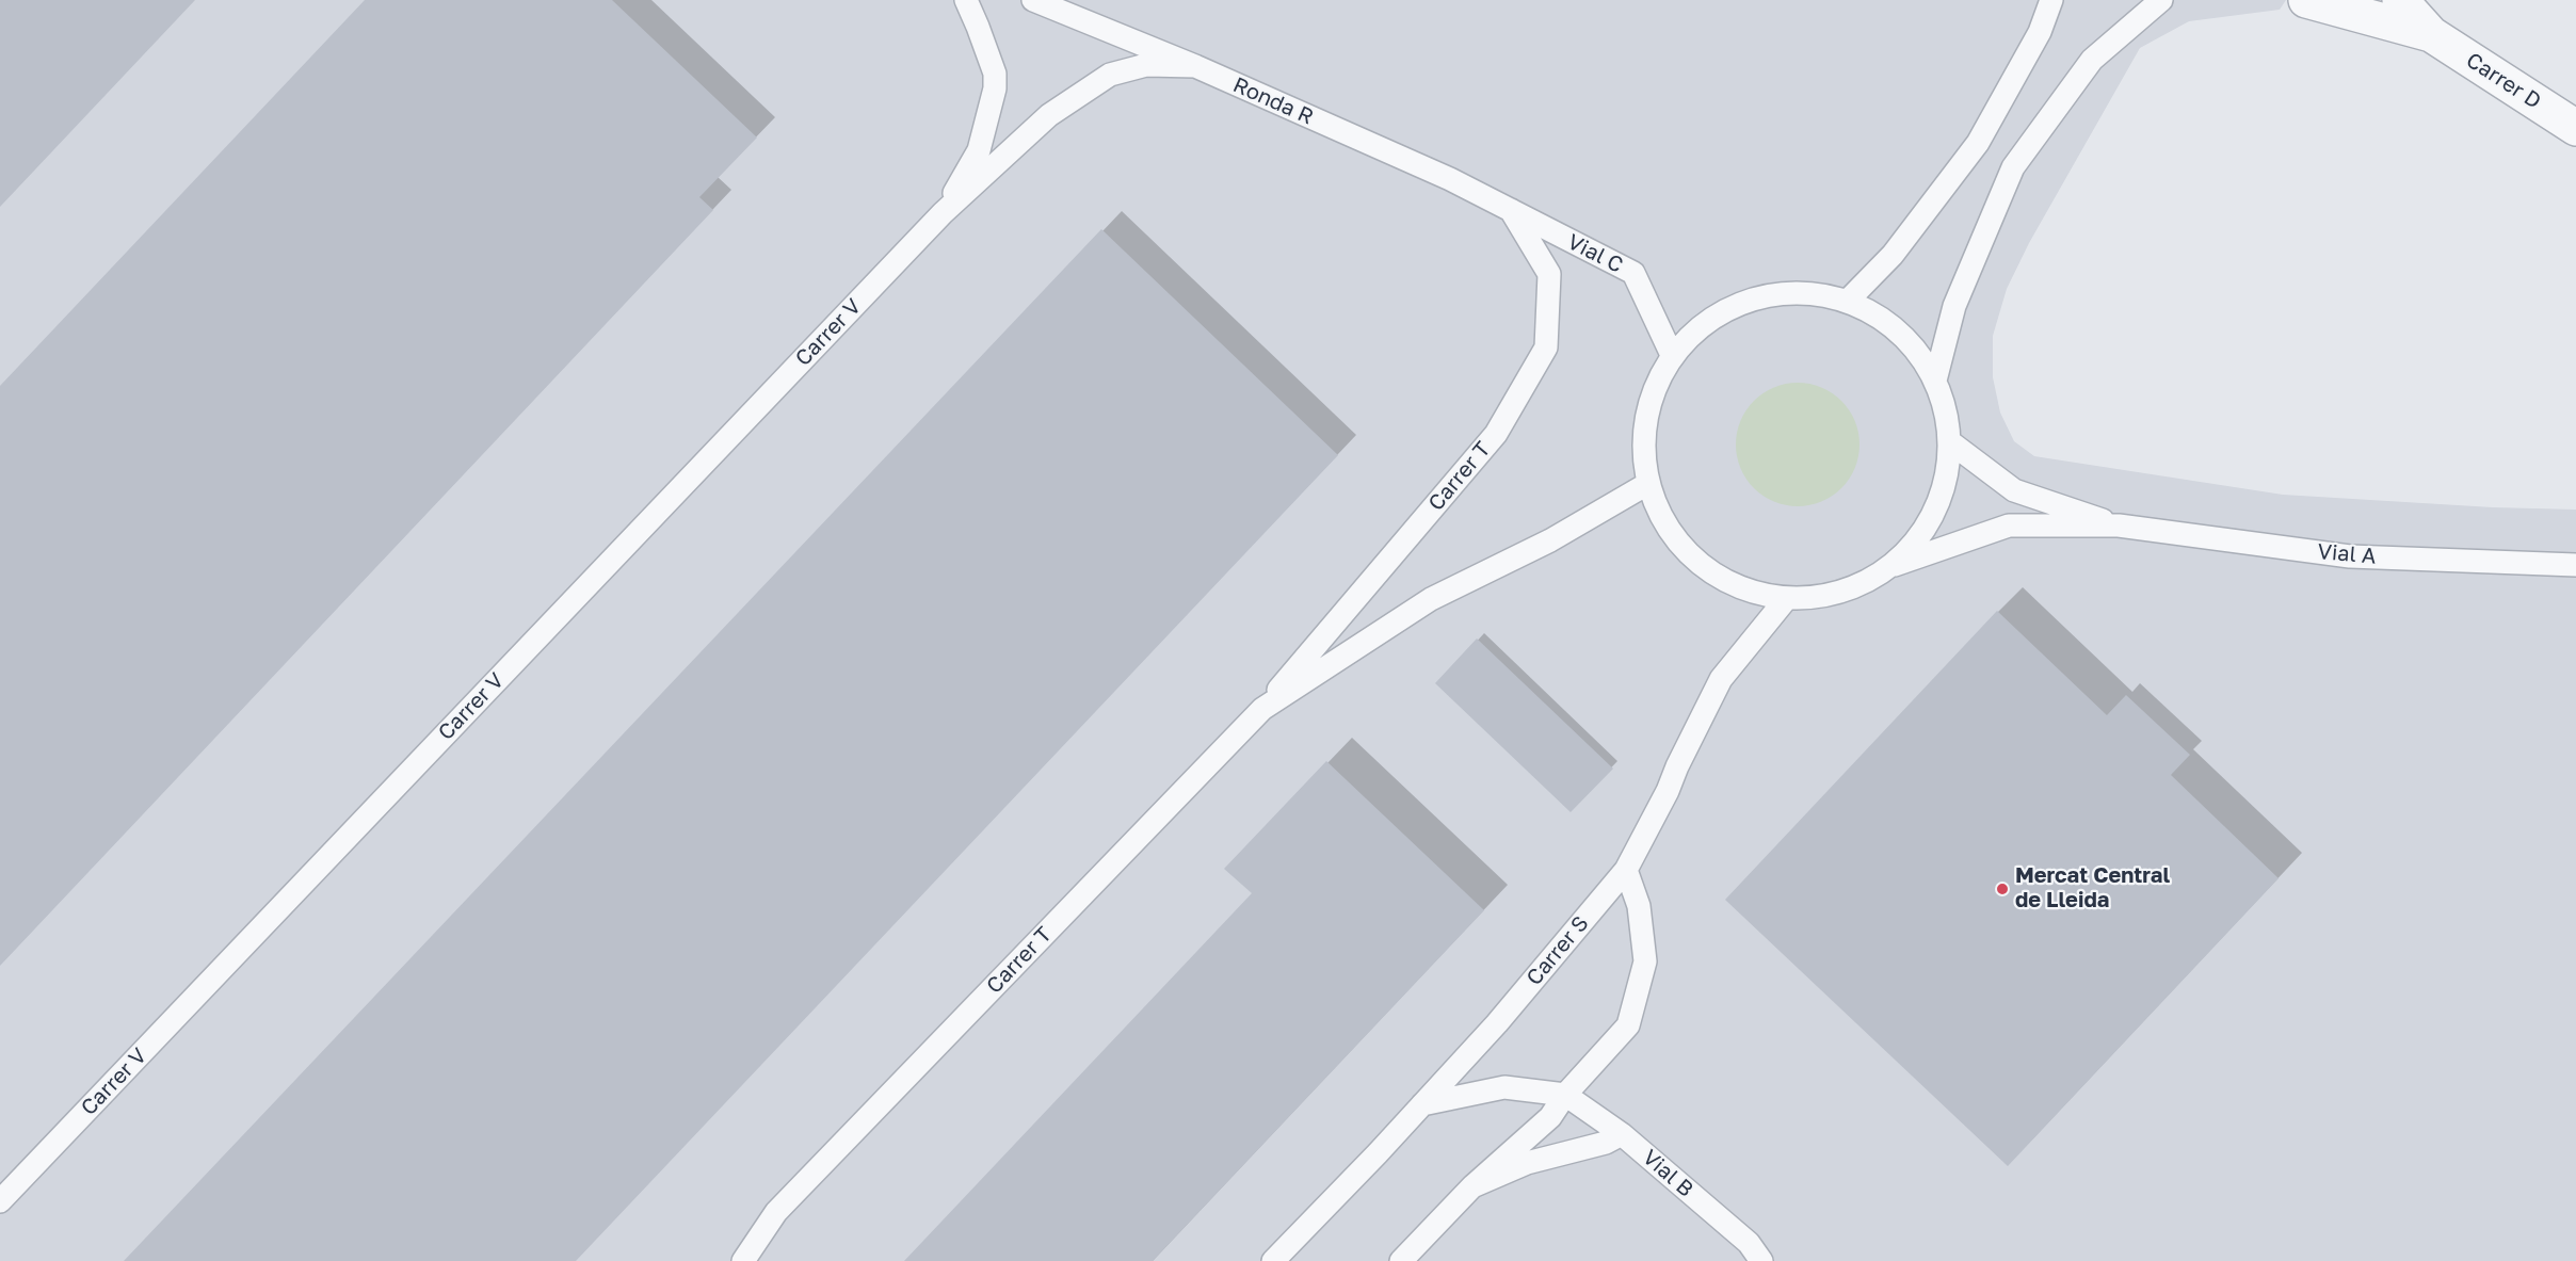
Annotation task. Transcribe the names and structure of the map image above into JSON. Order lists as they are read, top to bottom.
{
  "streets": {
    "street": ["Carrer D"],
    "lane": [
      "Ronda R",
      "Vial C",
      "Carrer V",
      "Carrer T",
      "Vial A",
      "Carrer S",
      "Vial B"
    ]
  },
  "crossings": [
    ["Ronda R", "Vial C"],
    ["Ronda R", "Carrer V"],
    ["Ronda R", "Carrer T"],
    ["Vial C", "Carrer T"],
    ["Carrer S", "Vial B"]
  ],
  "places": ["Mercat Central de Lleida"]
}
